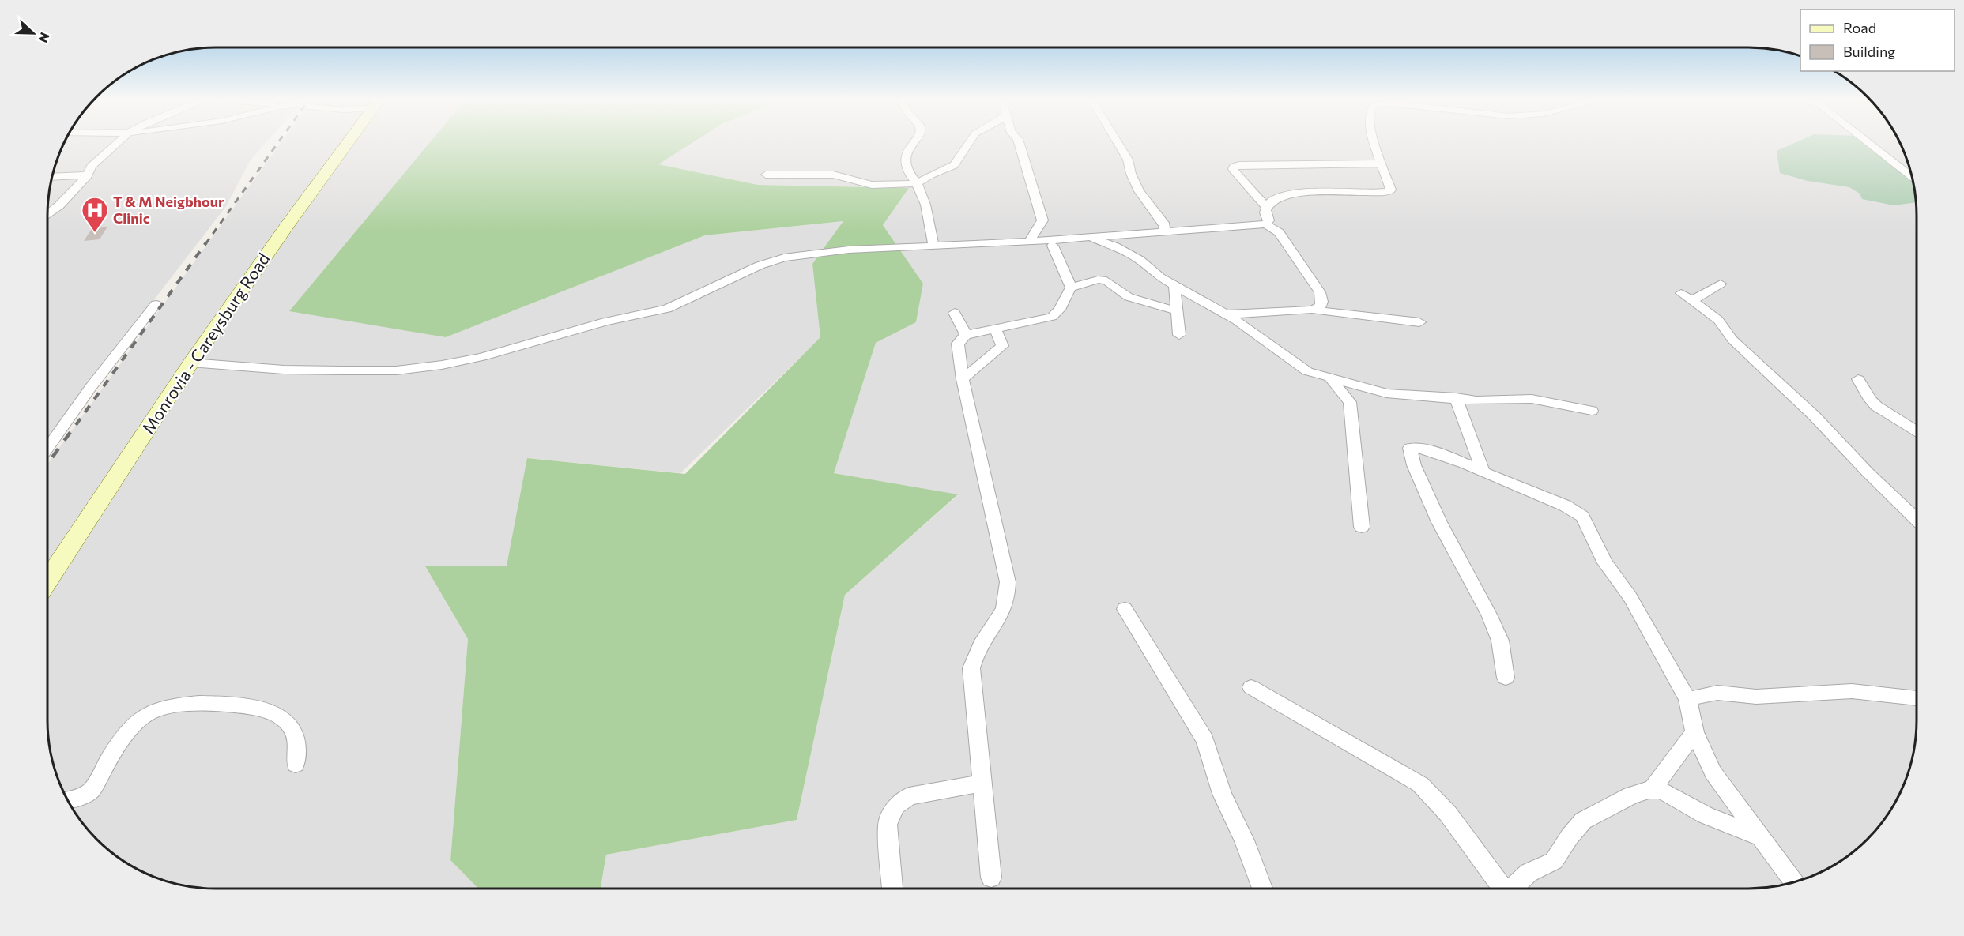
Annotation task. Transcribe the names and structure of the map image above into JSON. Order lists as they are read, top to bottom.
{
  "streets": {
    "main road": ["Monrovia - Careysburg Road"]
  },
  "places": {
    "hospital": ["T & M Neigbhour Clinic"]
  },
  "legend": ["Road", "Building"],
  "north": "right"
}
